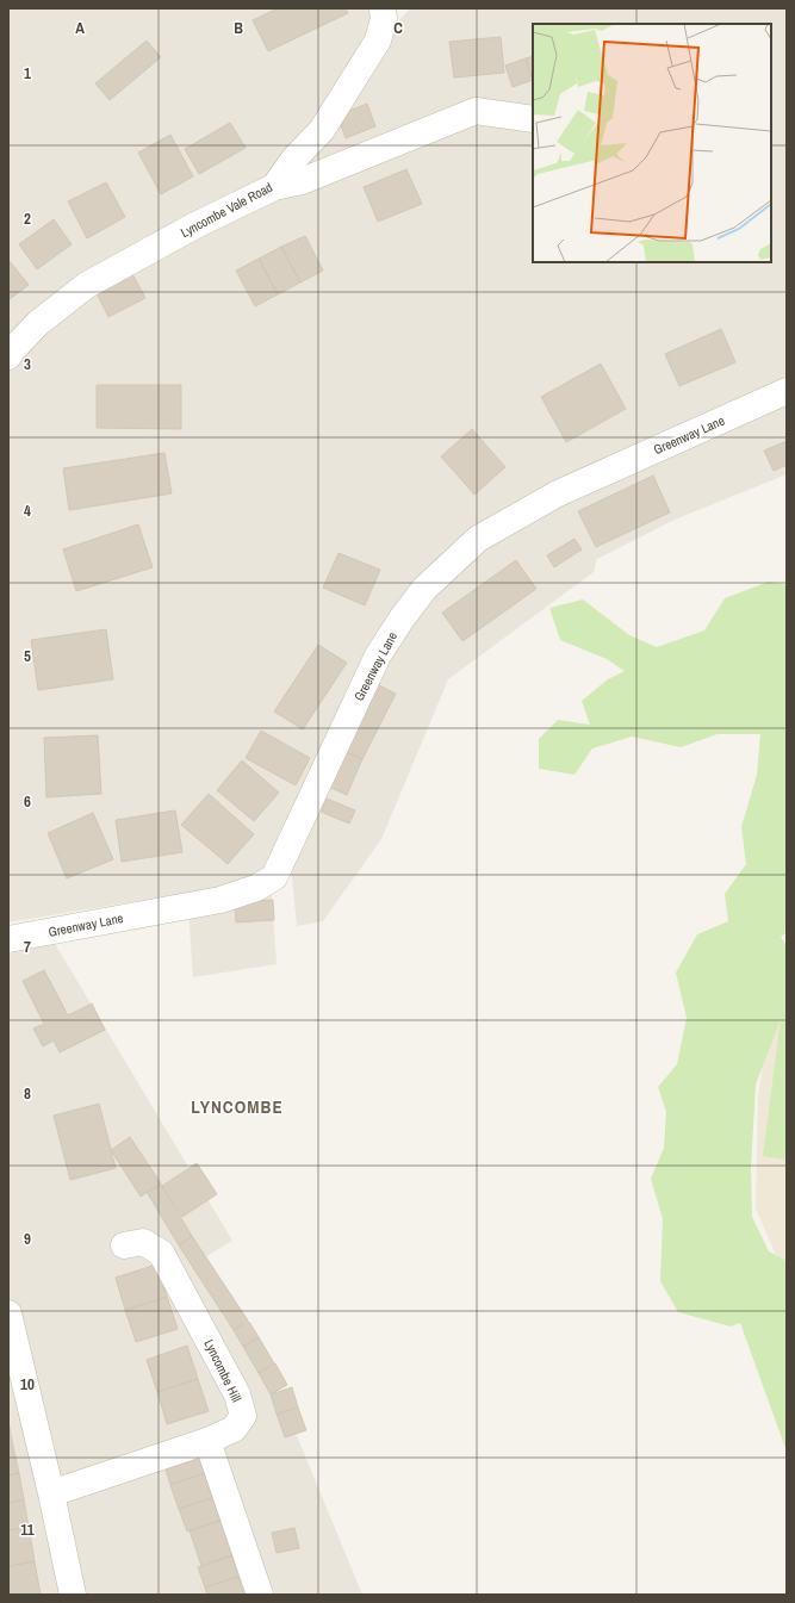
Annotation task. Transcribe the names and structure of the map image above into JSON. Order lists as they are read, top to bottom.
{
  "streets": {
    "street": ["Lyncombe Vale Road", "Greenway Lane", "Lyncombe Hill"]
  },
  "districts": ["LYNCOMBE"],
  "grid": {
    "columns": ["A", "B", "C"],
    "rows": [
      "1",
      "2",
      "3",
      "4",
      "5",
      "6",
      "7",
      "8",
      "9",
      "10",
      "11"
    ]
  }
}
